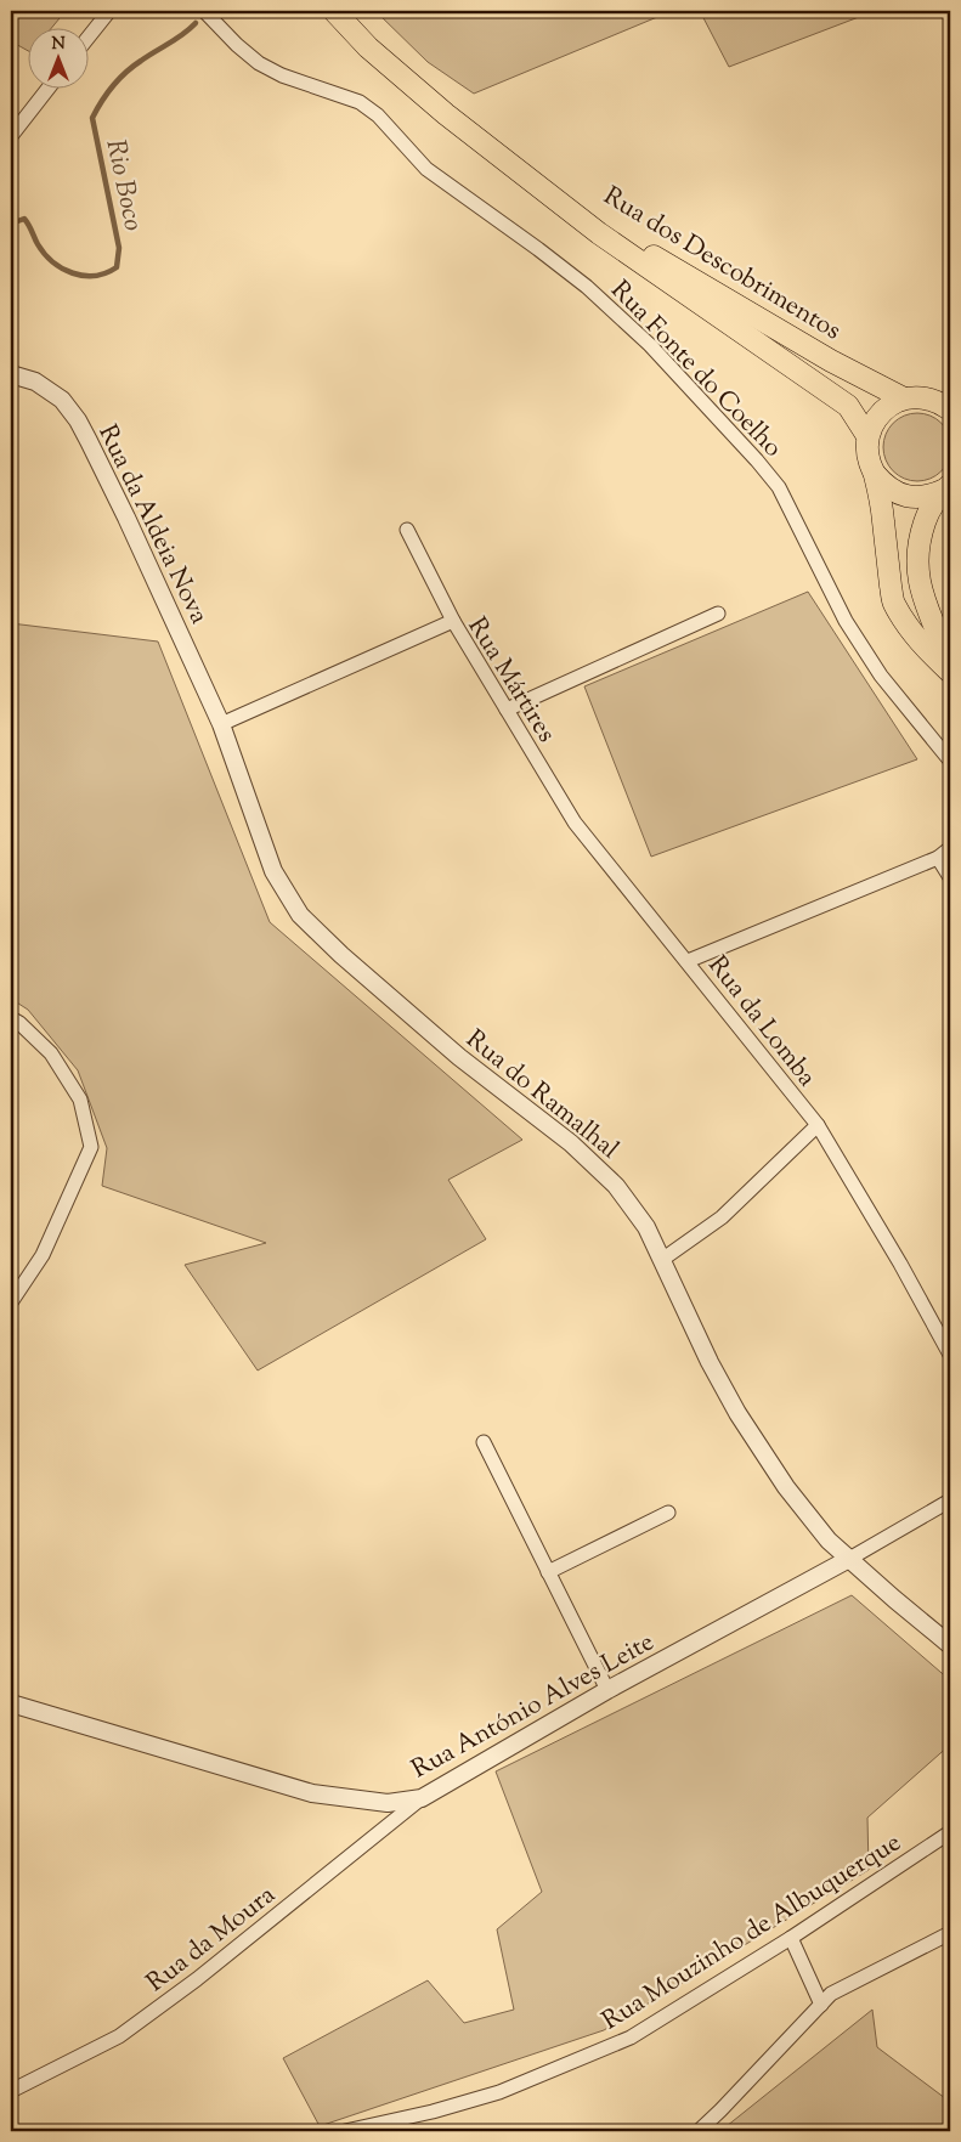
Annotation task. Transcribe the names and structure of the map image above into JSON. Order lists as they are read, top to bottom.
{
  "streets": {
    "main road": ["Rua dos Descobrimentos"],
    "street": [
      "Rua Fonte do Coelho",
      "Rua da Aldeia Nova",
      "Rua Mártires",
      "Rua da Lomba",
      "Rua do Ramalhal",
      "Rua António Alves Leite",
      "Rua Mouzinho de Albuquerque",
      "Rua da Moura"
    ]
  },
  "crossings": [
    ["Rua da Aldeia Nova", "Rua Mártires"],
    ["Rua da Aldeia Nova", "Rua do Ramalhal"],
    ["Rua Mártires", "Rua da Lomba"],
    ["Rua Mártires", "Rua do Ramalhal"],
    ["Rua do Ramalhal", "Rua António Alves Leite"],
    ["Rua António Alves Leite", "Rua da Moura"]
  ],
  "water": ["Rio Boco"],
  "north": "top"
}
